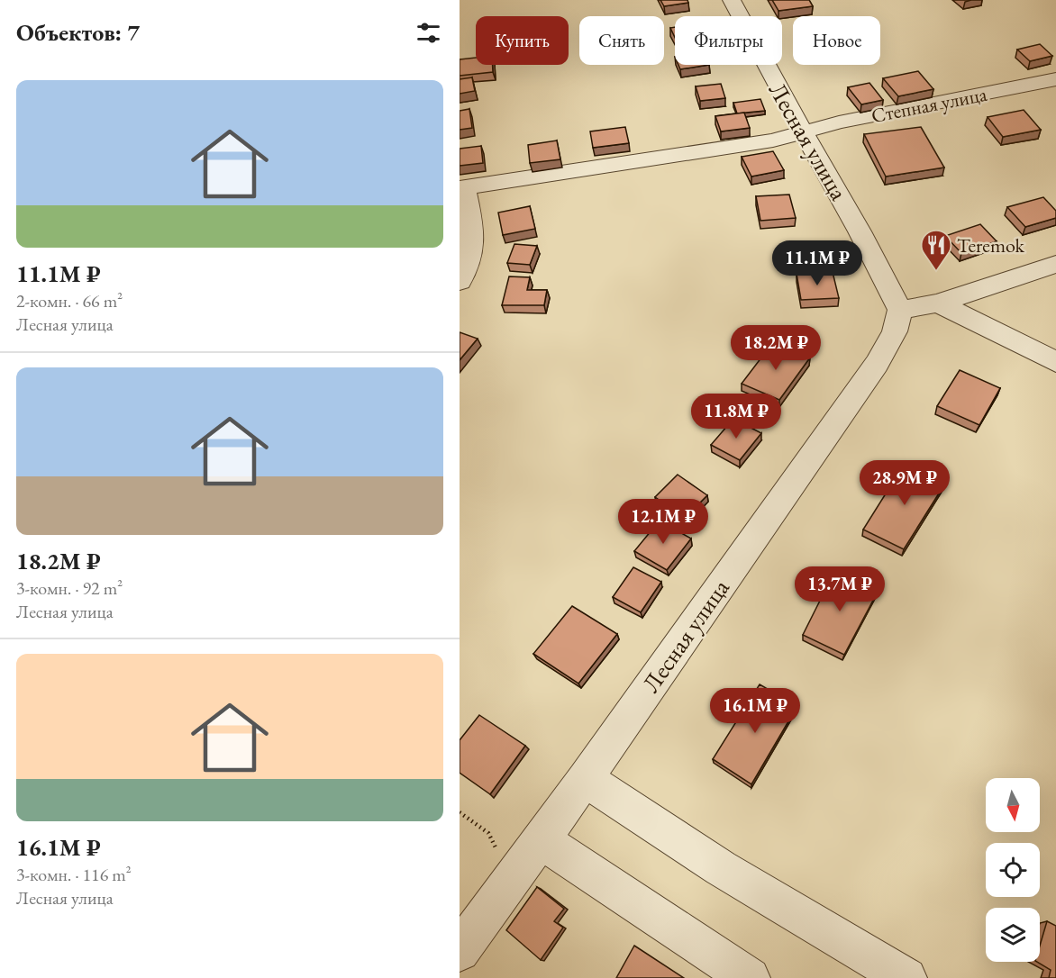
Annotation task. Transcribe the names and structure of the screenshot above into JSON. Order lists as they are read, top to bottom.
{
  "streets": {
    "street": ["Степная улица", "Лесная улица"]
  },
  "crossings": [
    ["Степная улица", "Лесная улица"]
  ],
  "places": {
    "restaurant": ["Teremok"]
  },
  "north": "bottom",
  "page": {
    "heading": "Объектов: 7",
    "chip": [
      "Купить",
      "Снять",
      "Фильтры",
      "Новое"
    ],
    "list": [
      {
        "name": "11.1M ₽",
        "note": "2-комн. · 66 m² · Лесная улица"
      },
      {
        "name": "18.2M ₽",
        "note": "3-комн. · 92 m² · Лесная улица"
      },
      {
        "name": "16.1M ₽",
        "note": "3-комн. · 116 m² · Лесная улица"
      }
    ],
    "price": [
      "11.1M ₽",
      "18.2M ₽",
      "11.8M ₽",
      "28.9M ₽",
      "12.1M ₽",
      "13.7M ₽",
      "16.1M ₽"
    ]
  }
}
